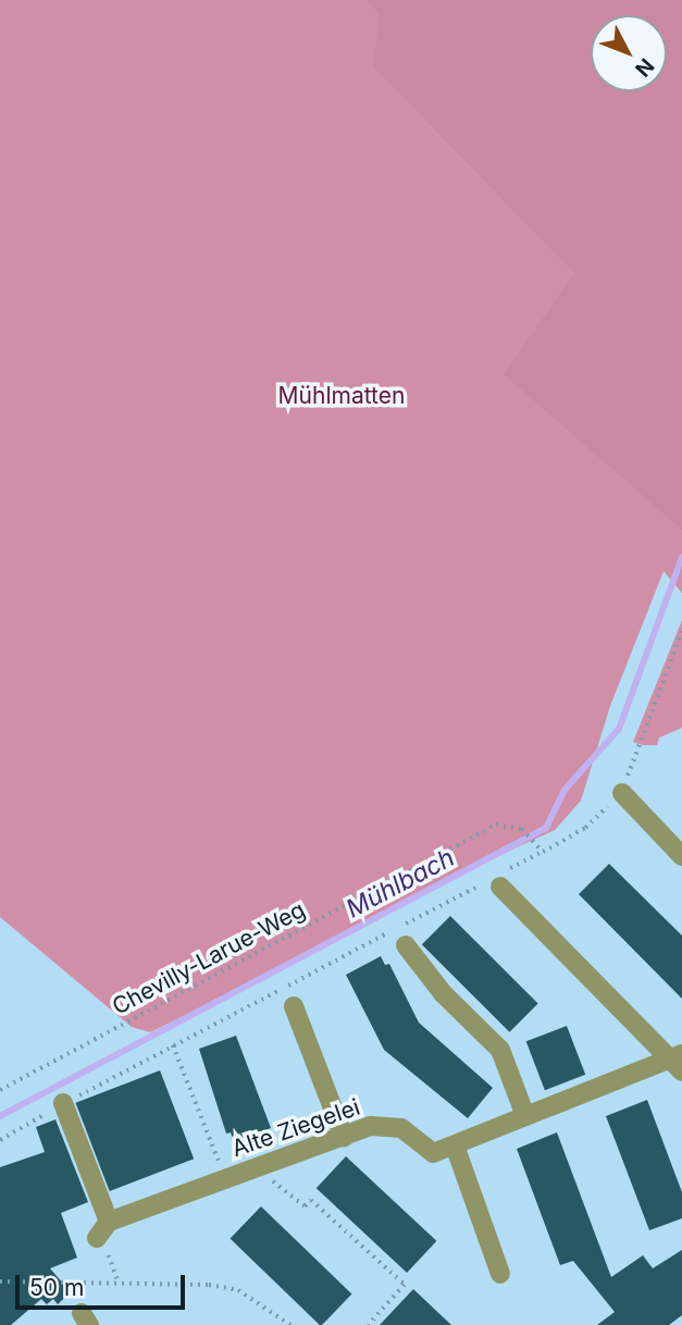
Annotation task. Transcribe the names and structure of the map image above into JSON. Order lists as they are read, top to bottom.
{
  "streets": {
    "street": ["Alte Ziegelei"],
    "path": ["Chevilly-Larue-Weg"]
  },
  "water": ["Mühlbach"],
  "parks": ["Mühlmatten"],
  "scale_bar": "50 m",
  "north": "bottom right"
}
